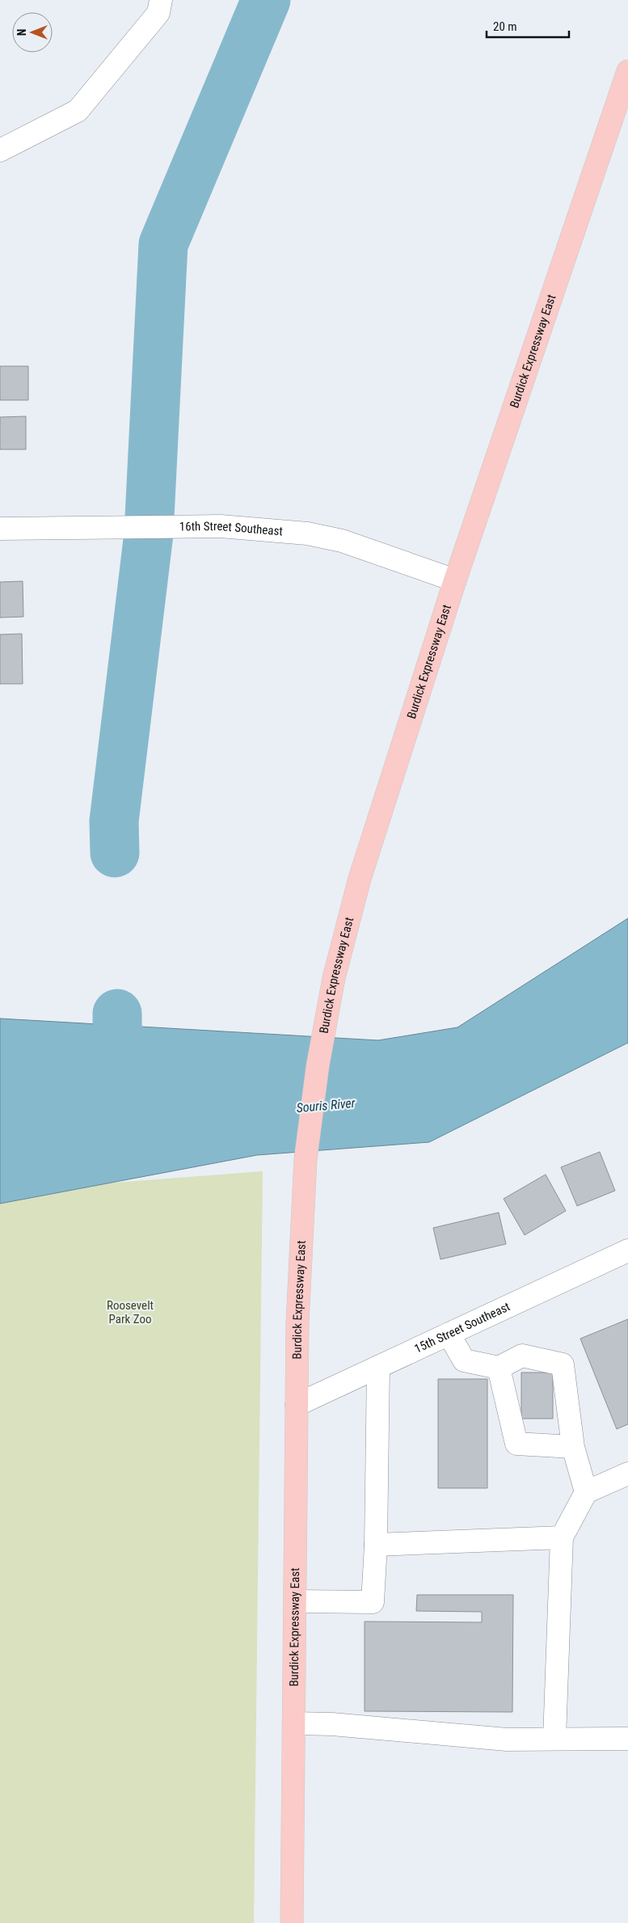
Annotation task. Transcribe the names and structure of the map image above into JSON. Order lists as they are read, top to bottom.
{
  "streets": {
    "main road": ["Burdick Expressway East"],
    "street": ["16th Street Southeast", "15th Street Southeast"]
  },
  "crossings": [
    ["Burdick Expressway East", "16th Street Southeast"],
    ["Burdick Expressway East", "15th Street Southeast"]
  ],
  "water": ["Souris River"],
  "parks": ["Roosevelt Park Zoo"],
  "scale_bar": "20 m",
  "north": "left"
}
